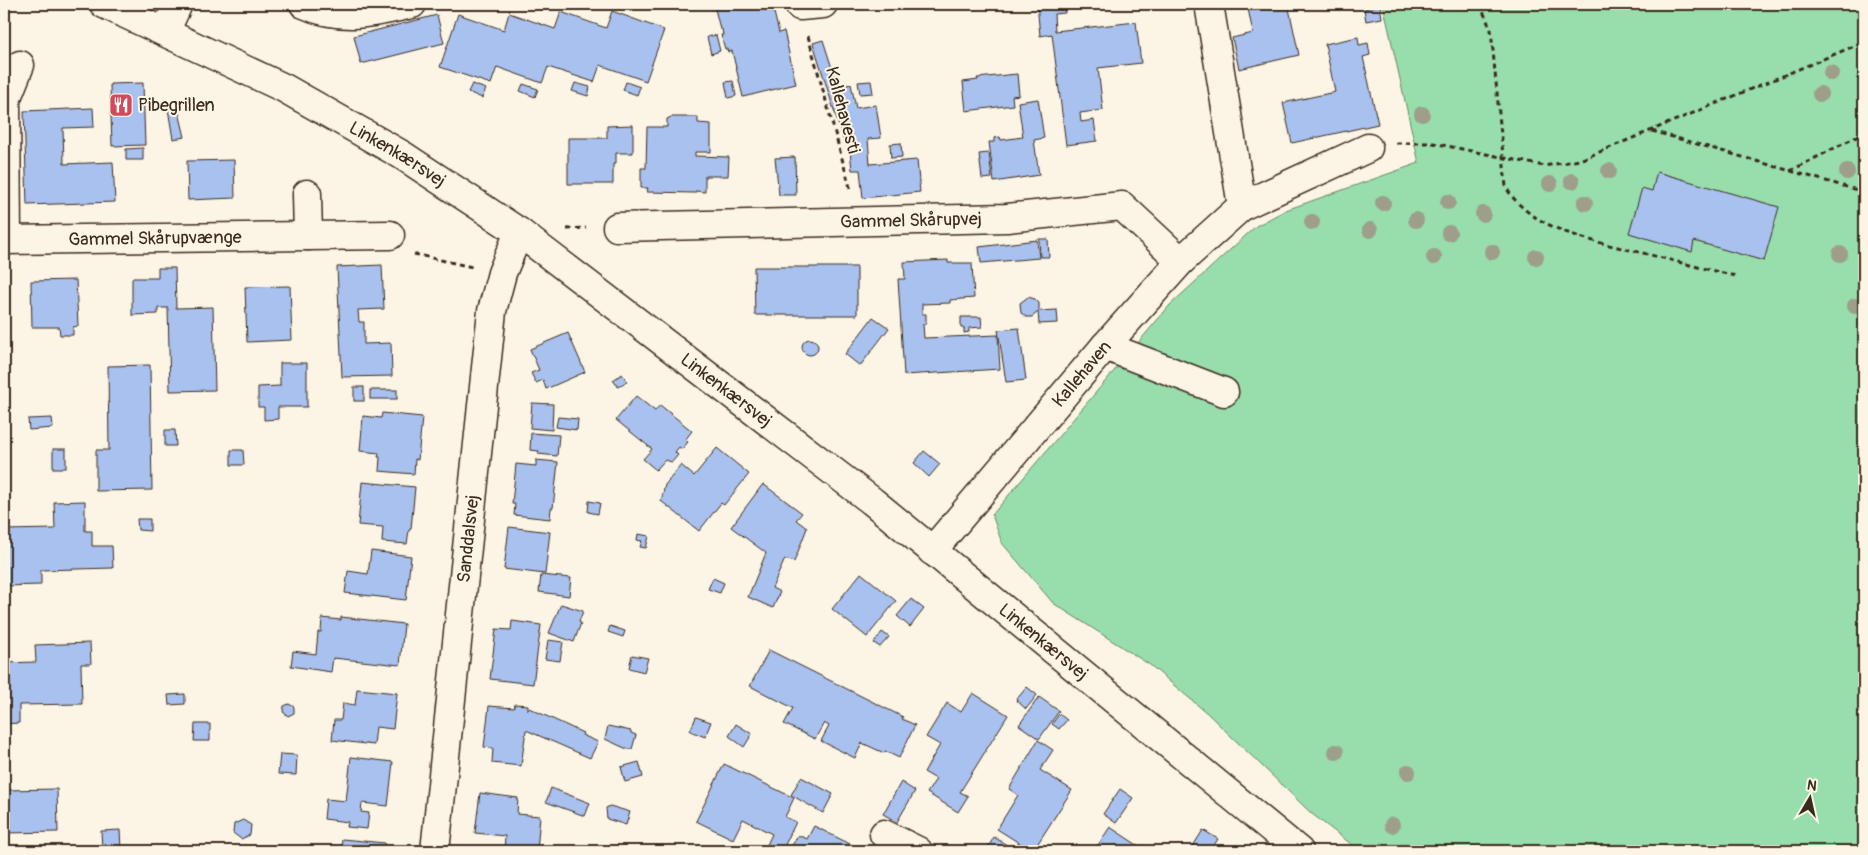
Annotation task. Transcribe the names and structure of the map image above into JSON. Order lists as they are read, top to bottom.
{
  "streets": {
    "street": [
      "Linkenkærsvej",
      "Gammel Skårupvej",
      "Gammel Skårupvænge",
      "Kallehaven",
      "Sanddalsvej"
    ],
    "path": ["Kallehavesti"]
  },
  "crossings": [
    ["Kallehavesti", "Gammel Skårupvej"],
    ["Linkenkærsvej", "Kallehaven"],
    ["Linkenkærsvej", "Sanddalsvej"],
    ["Gammel Skårupvej", "Kallehaven"]
  ],
  "places": {
    "restaurant": ["Pibegrillen"]
  },
  "north": "top"
}
